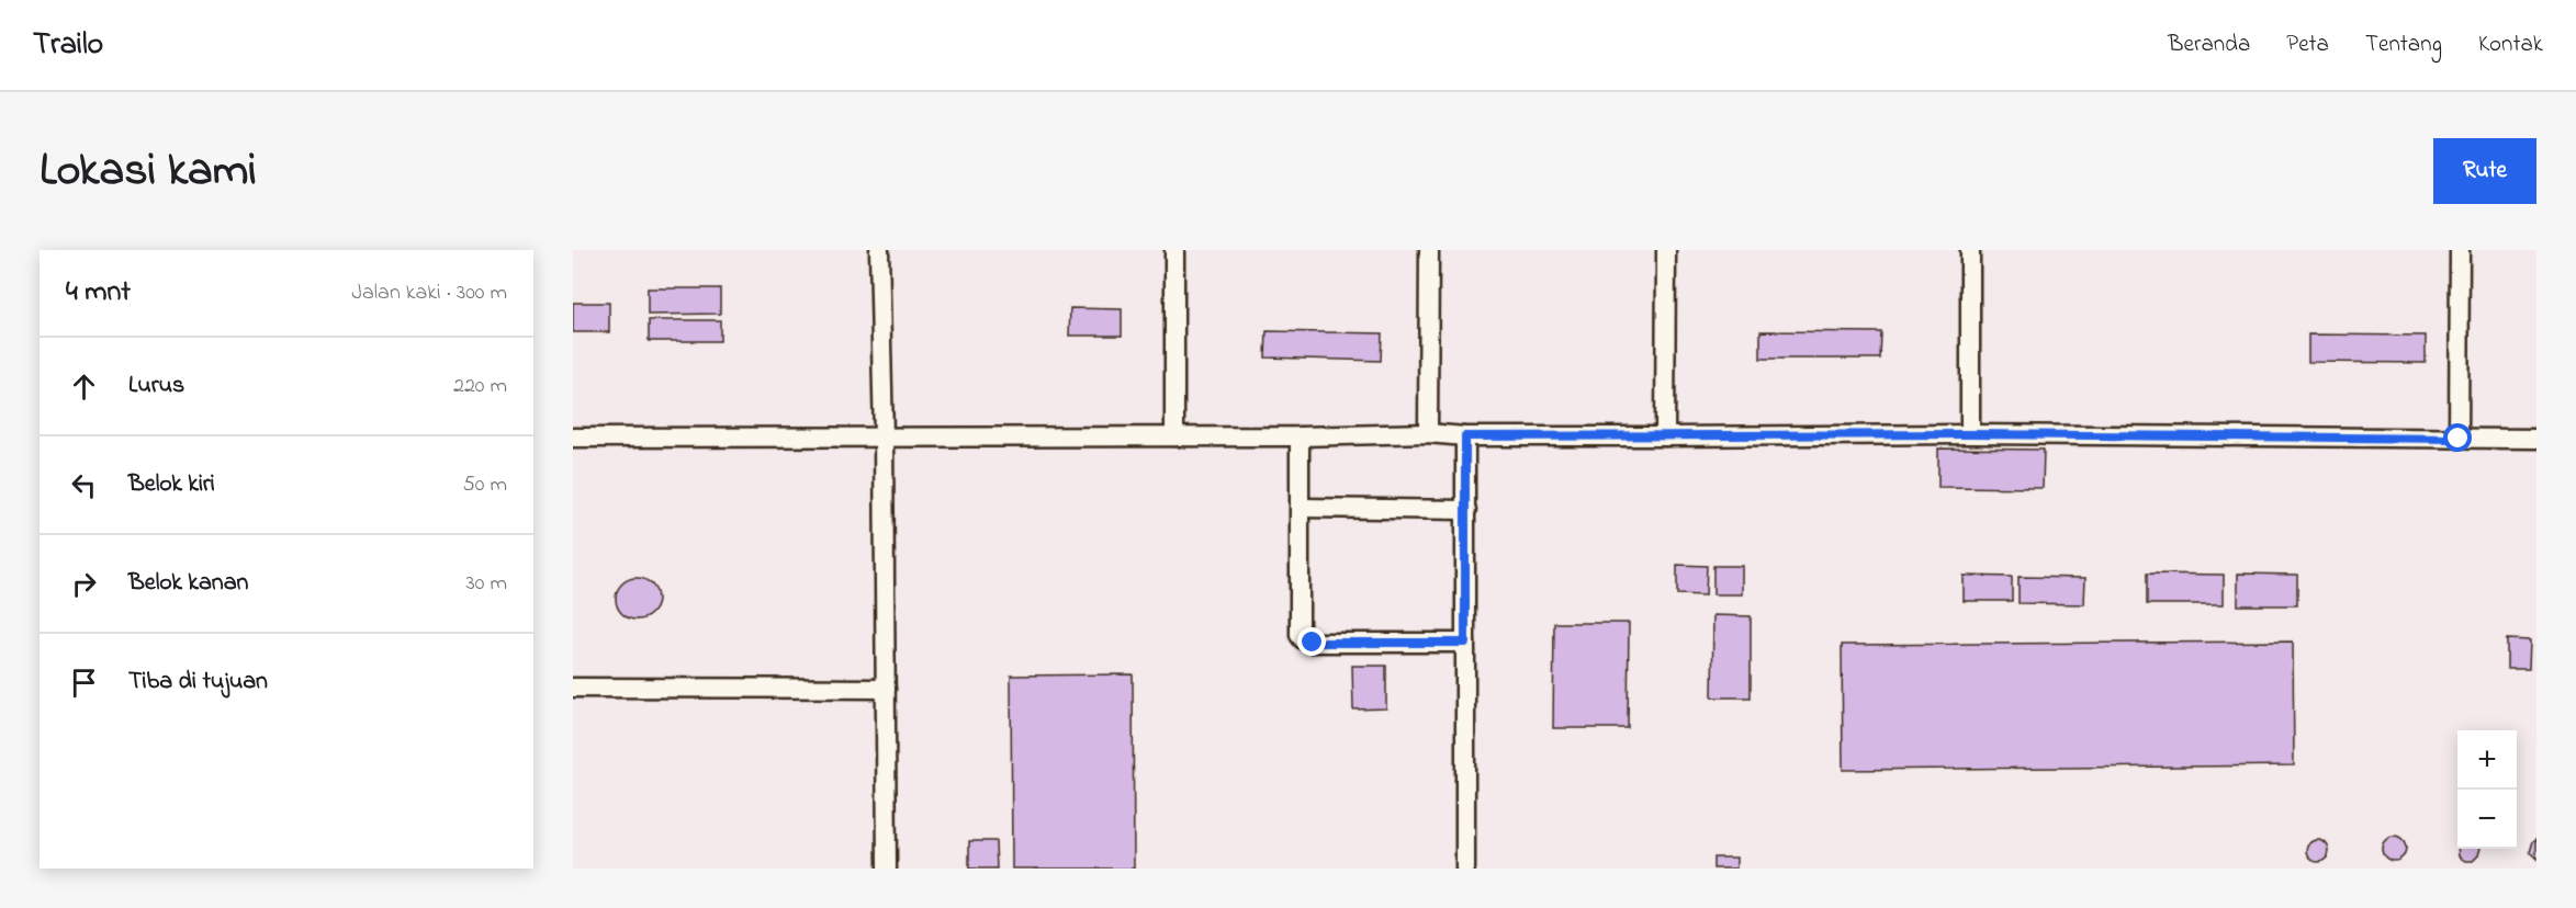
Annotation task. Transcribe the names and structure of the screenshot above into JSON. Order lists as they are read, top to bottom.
{
  "page": {
    "header": "Trailo",
    "nav": [
      "Beranda",
      "Peta",
      "Tentang",
      "Kontak"
    ],
    "title": "Lokasi kami",
    "buttons": "Rute",
    "heading": ["4 mnt", "Jalan kaki · 300 m"],
    "list": [
      ["Lurus", "220 m"],
      ["Belok kiri", "50 m"],
      ["Belok kanan", "30 m"],
      "Tiba di tujuan"
    ],
    "map_buttons": ["+", "−"]
  }
}
